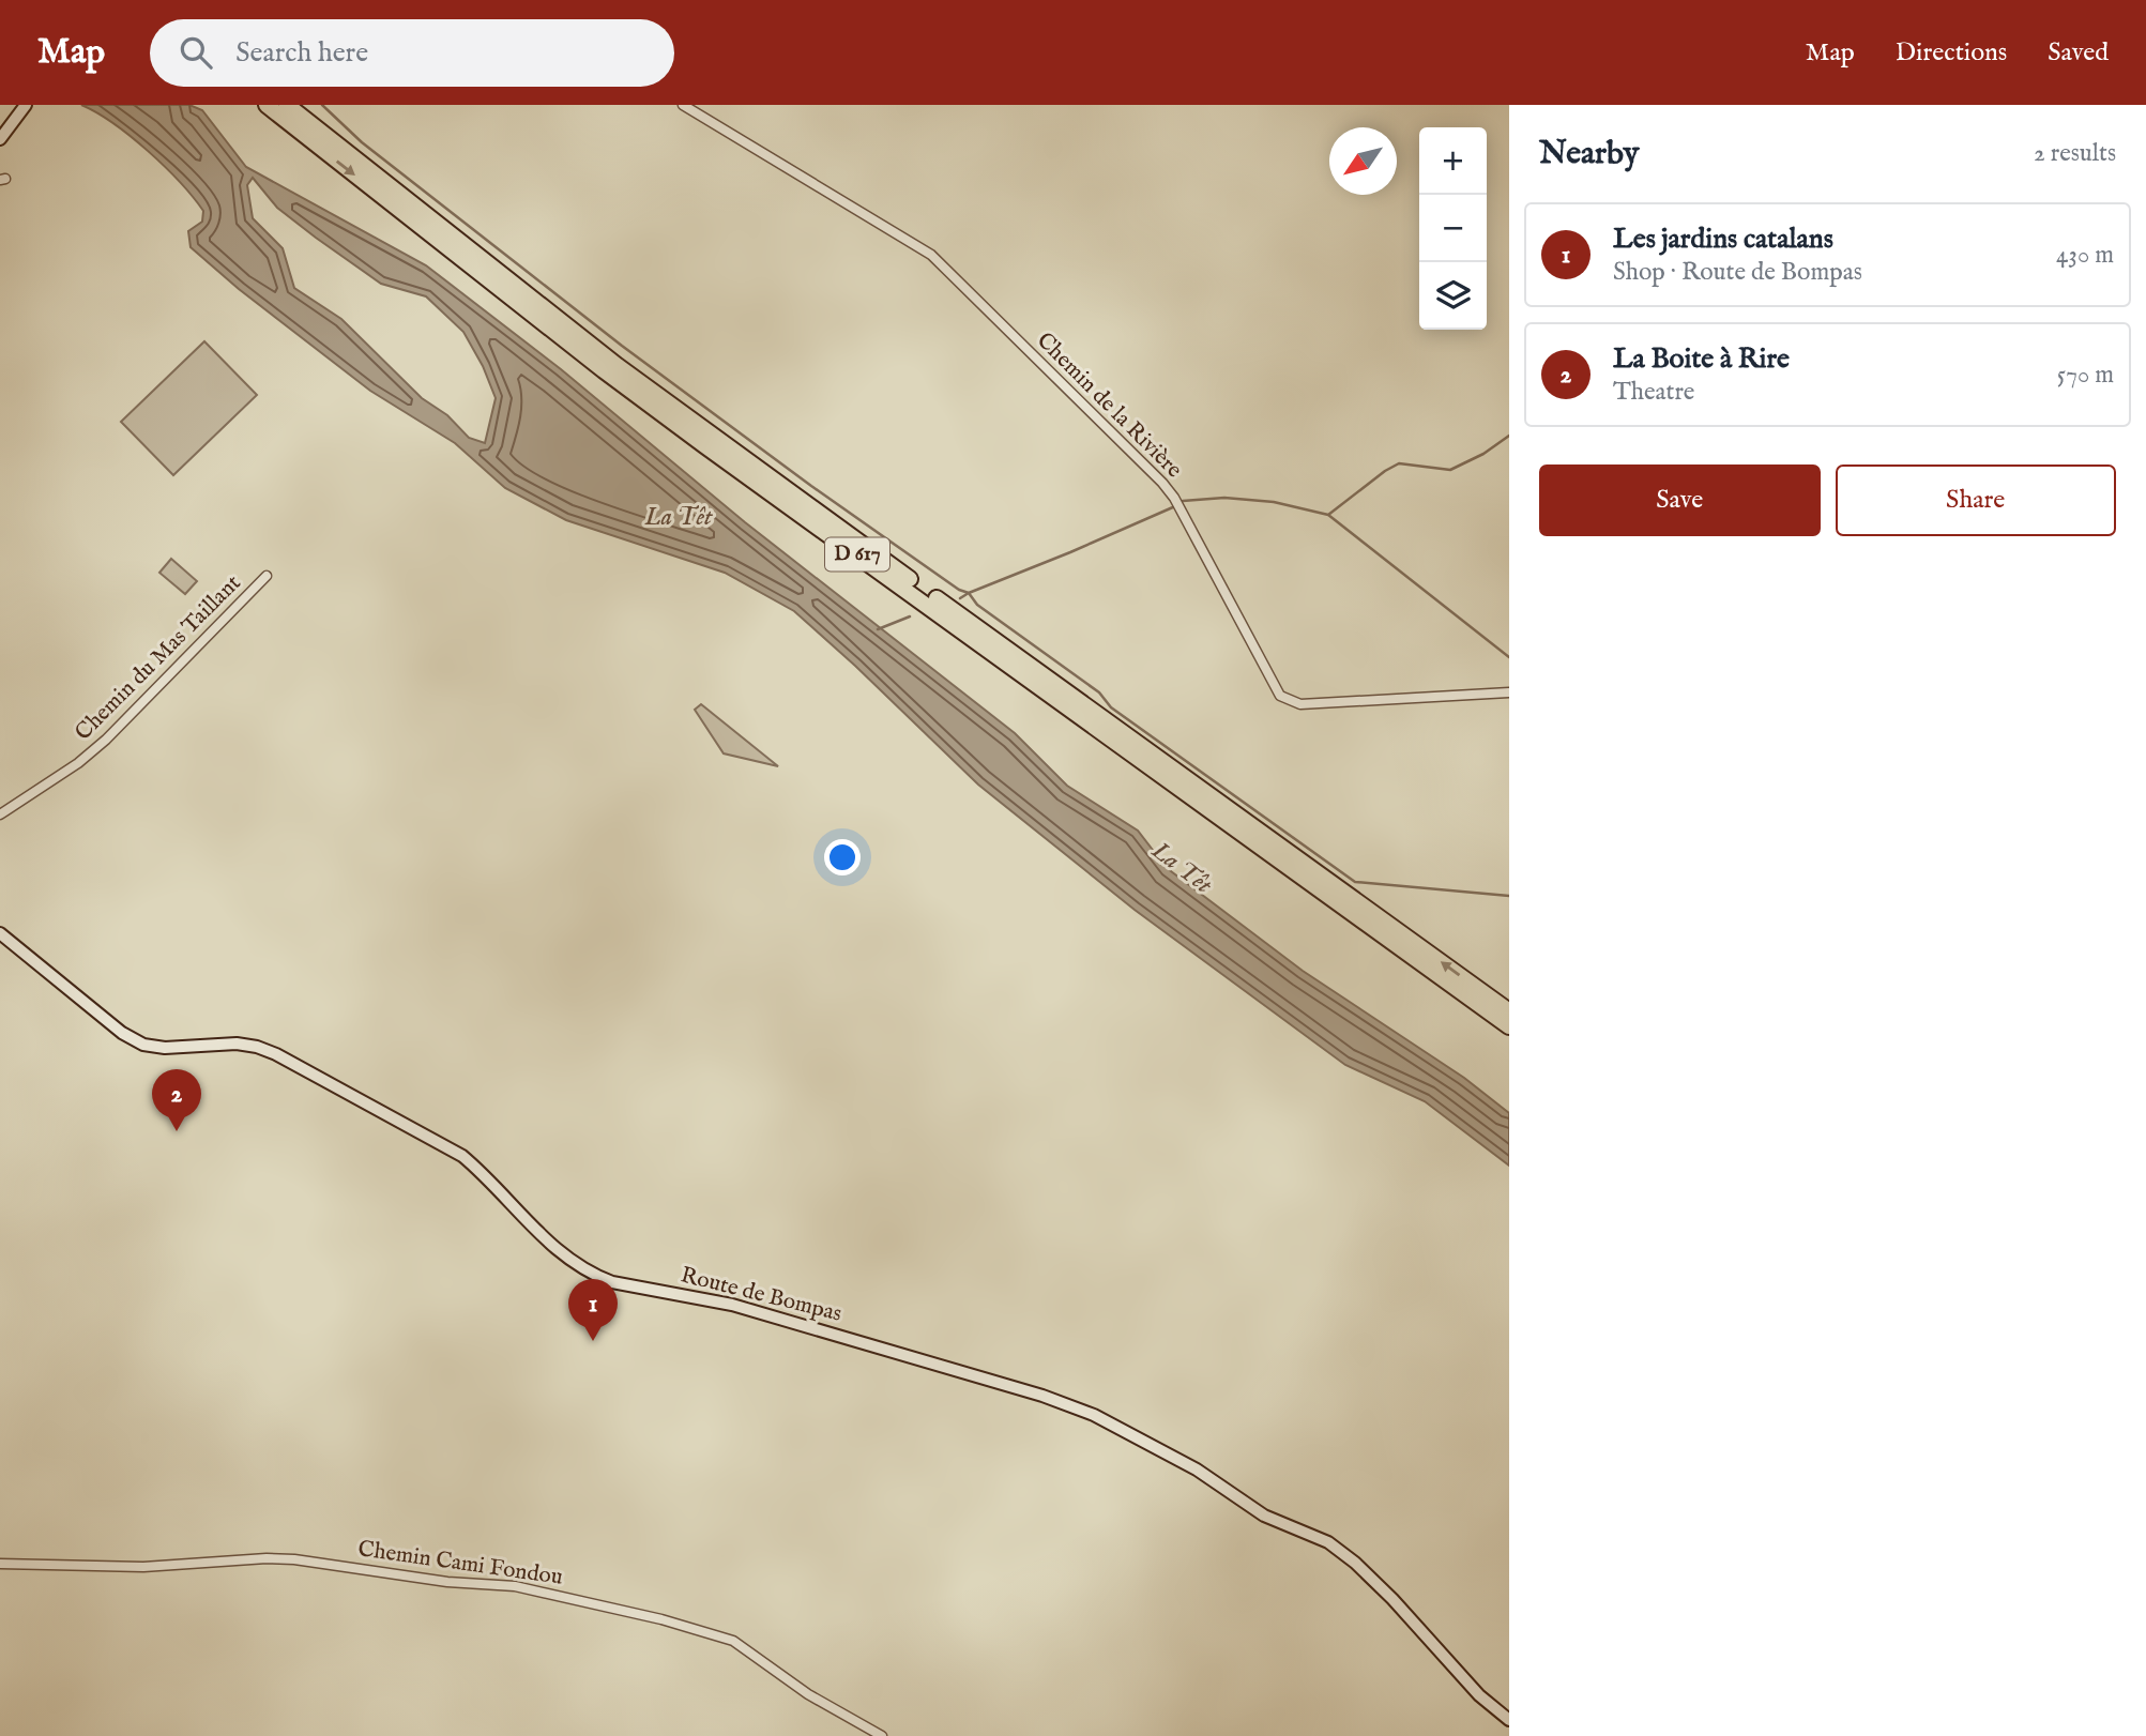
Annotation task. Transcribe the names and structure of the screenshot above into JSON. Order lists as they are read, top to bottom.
{
  "streets": {
    "highway": ["D 617"],
    "main road": ["Route de Bompas"],
    "street": ["Chemin de la Rivière", "Chemin du Mas Taillant", "Chemin Cami Fondou"]
  },
  "water": ["La Têt"],
  "north": "bottom left",
  "page": {
    "header": "Map",
    "search": "Search here",
    "nav": ["Map", "Directions", "Saved"],
    "heading": ["Nearby", "2 results"],
    "map_buttons": ["+", "−"],
    "list": [
      {
        "mark": "1",
        "name": "Les jardins catalans",
        "note": "Shop · Route de Bompas",
        "value": "430 m"
      },
      {
        "mark": "2",
        "name": "La Boite à Rire",
        "note": "Theatre",
        "value": "570 m"
      }
    ],
    "buttons": ["Save", "Share"],
    "pins": ["2", "1"]
  }
}
